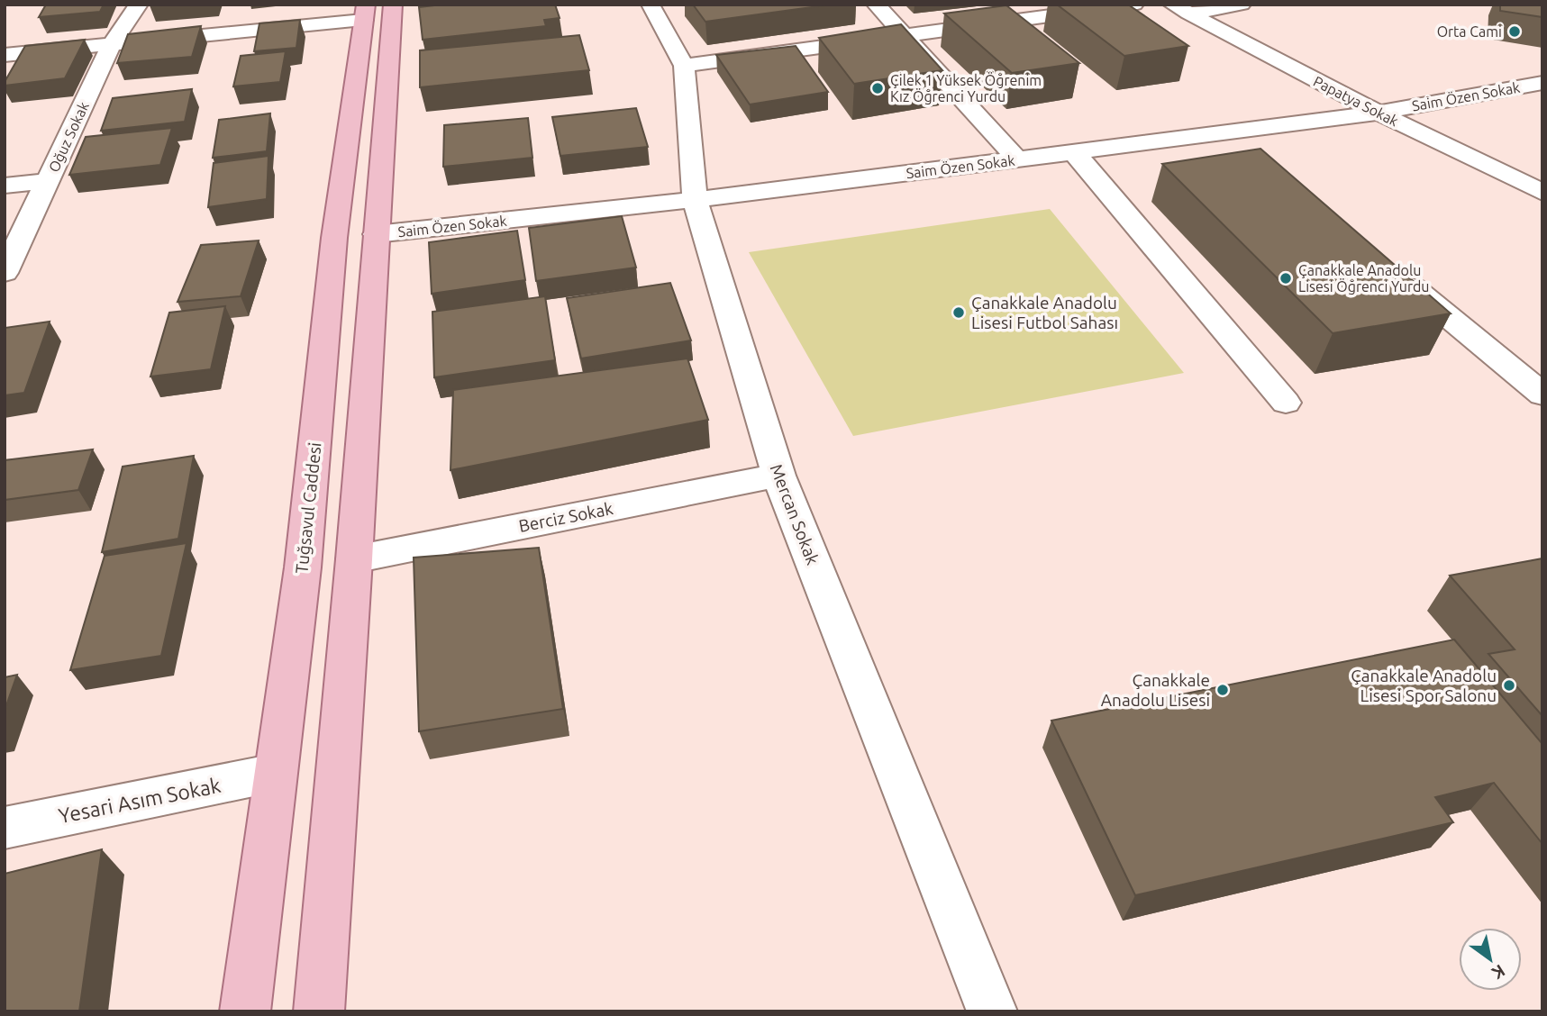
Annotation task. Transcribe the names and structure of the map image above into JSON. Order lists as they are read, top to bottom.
{
  "streets": {
    "main road": ["Tuğsavul Caddesi"],
    "street": [
      "Saim Özen Sokak",
      "Papatya Sokak",
      "Oğuz Sokak",
      "Mercan Sokak",
      "Berciz Sokak",
      "Yesari Asım Sokak"
    ]
  },
  "crossings": [
    ["Saim Özen Sokak", "Papatya Sokak"],
    ["Saim Özen Sokak", "Mercan Sokak"],
    ["Tuğsavul Caddesi", "Yesari Asım Sokak"],
    ["Mercan Sokak", "Berciz Sokak"]
  ],
  "places": [
    "Orta Cami",
    "Çilek 1 Yüksek Öğrenim Kız Öğrenci Yurdu",
    "Çanakkale Anadolu Lisesi Öğrenci Yurdu",
    "Çanakkale Anadolu Lisesi Futbol Sahası",
    "Çanakkale Anadolu Lisesi Spor Salonu",
    "Çanakkale Anadolu Lisesi"
  ],
  "north": "bottom right"
}
